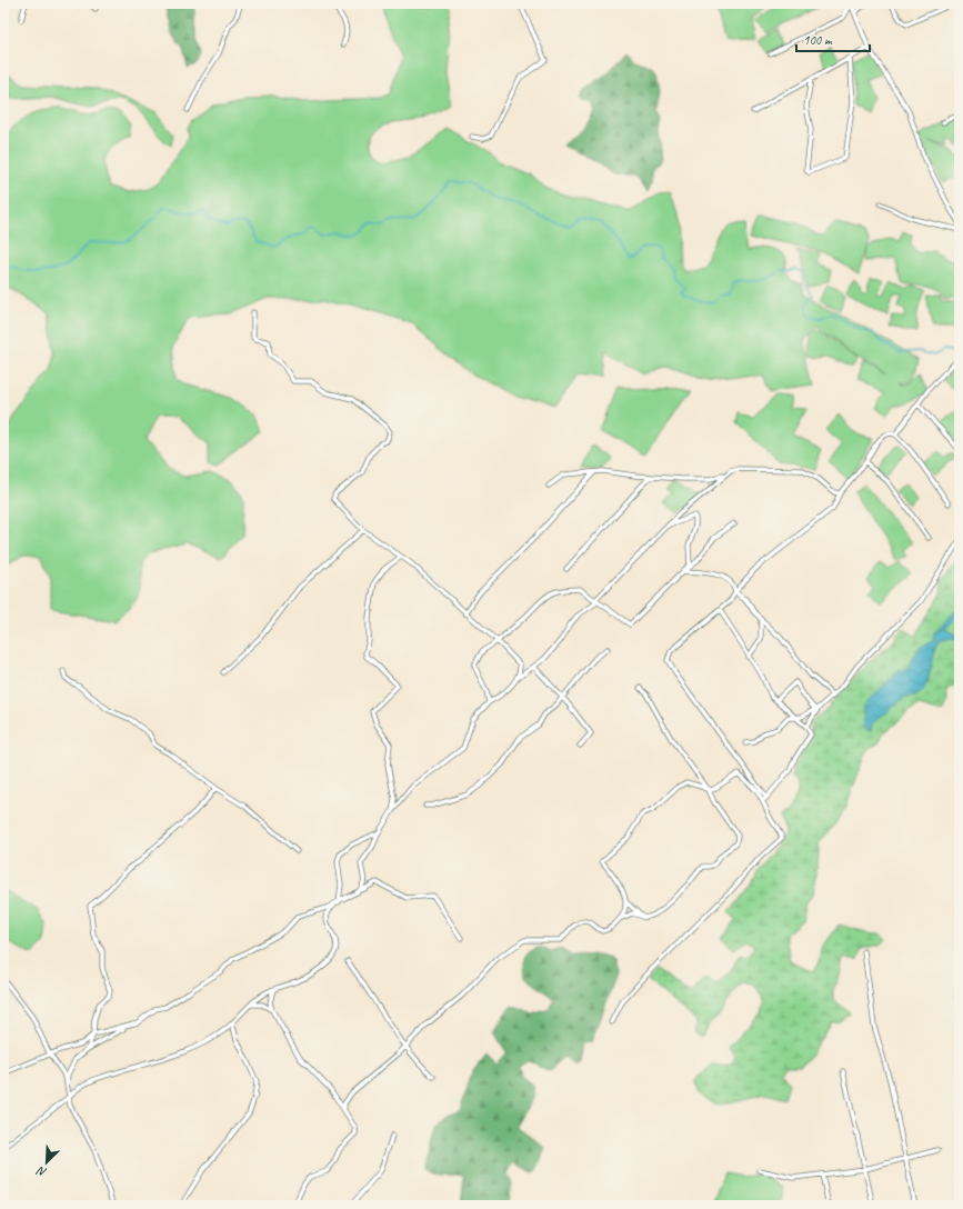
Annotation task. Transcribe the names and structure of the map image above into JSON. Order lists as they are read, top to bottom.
{
  "scale_bar": "100 m",
  "north": "bottom left"
}
